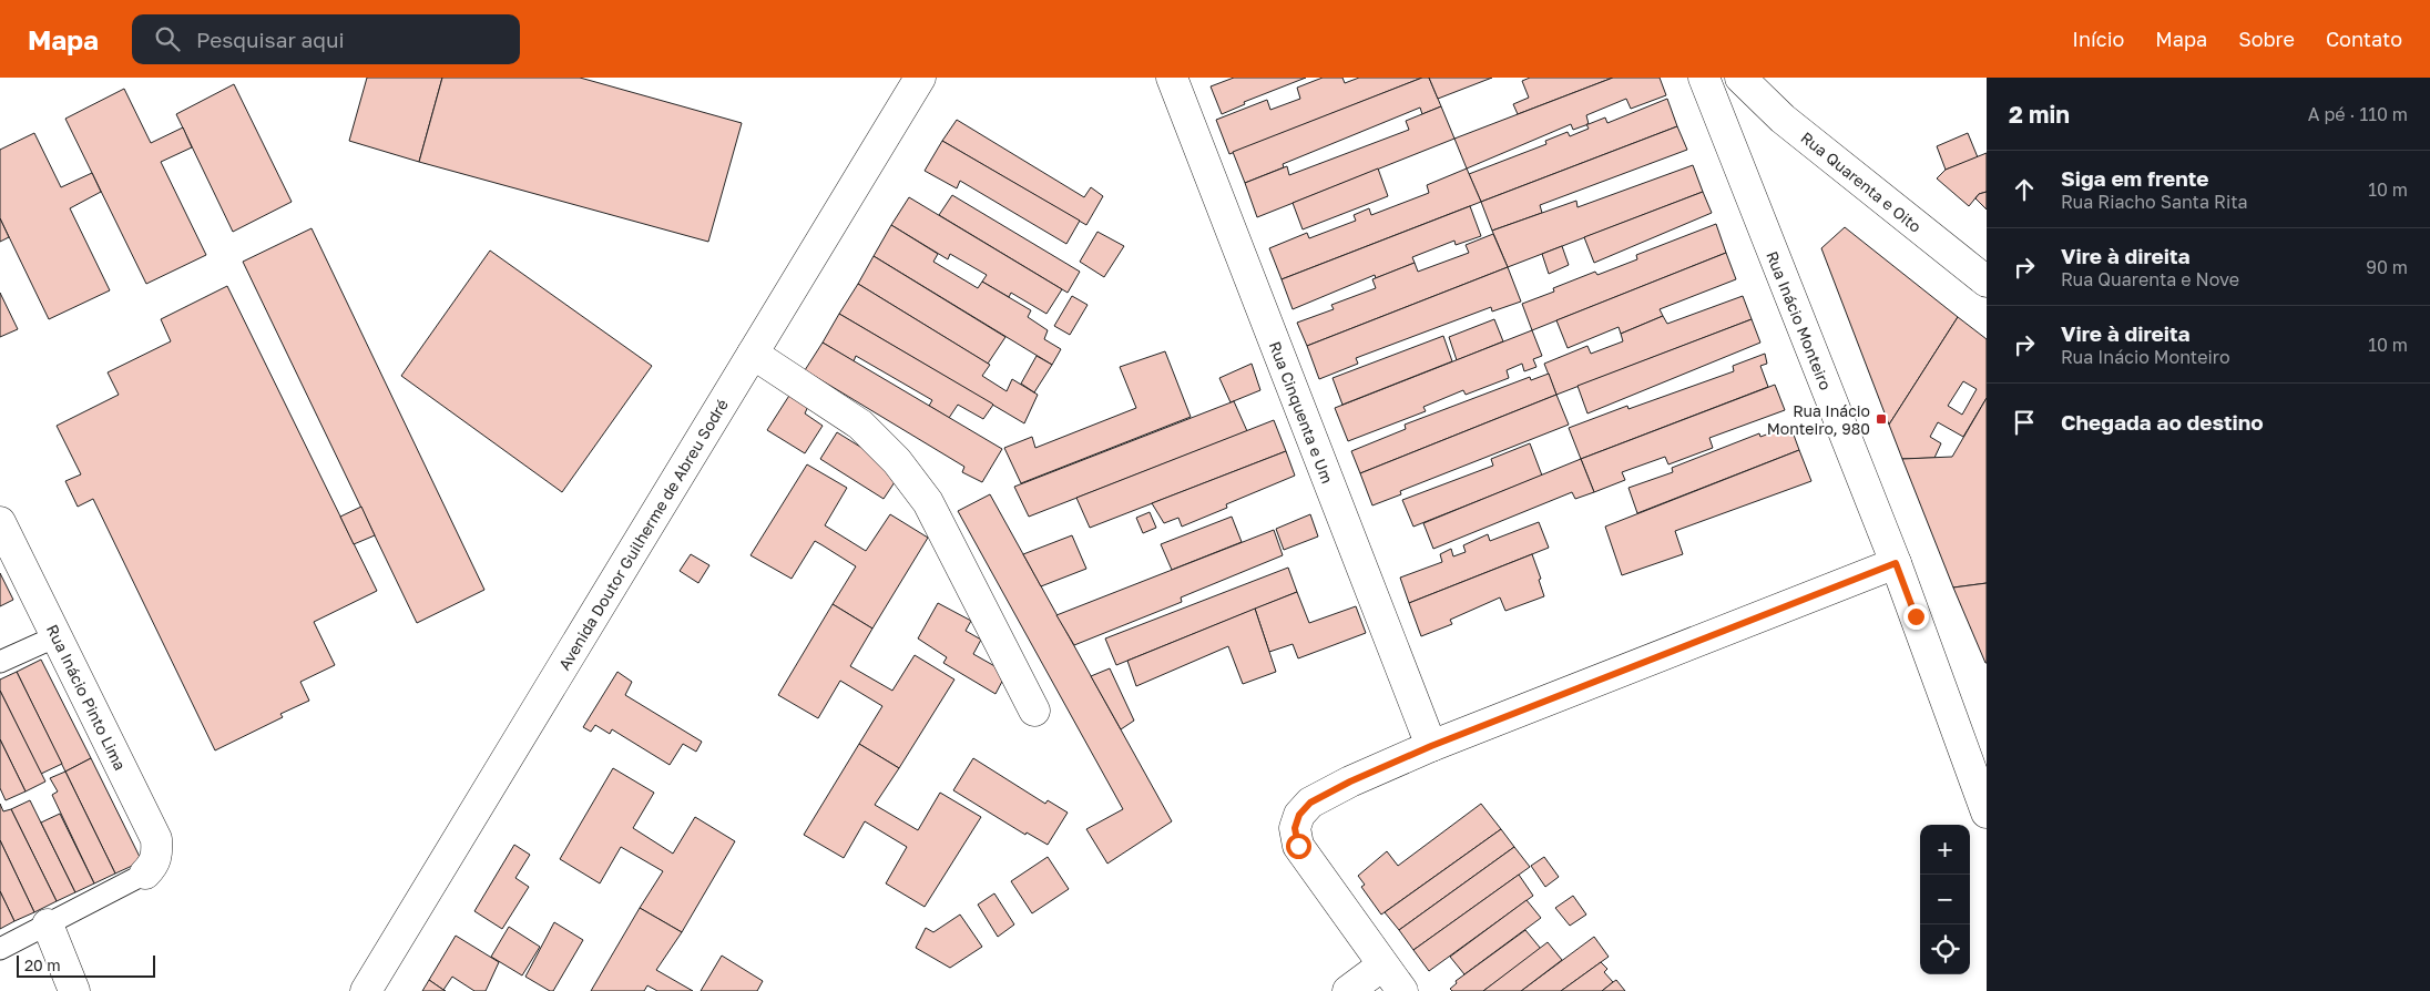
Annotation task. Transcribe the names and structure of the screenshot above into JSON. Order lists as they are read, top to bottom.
{
  "streets": {
    "street": [
      "Rua Quarenta e Oito",
      "Rua Inácio Monteiro",
      "Rua Cinquenta e Um",
      "Avenida Doutor Guilherme de Abreu Sodré",
      "Rua Inácio Pinto Lima"
    ]
  },
  "places": {
    "transit": ["Rua Inácio Monteiro, 980"]
  },
  "scale_bar": "20 m",
  "page": {
    "header": "Mapa",
    "search": "Pesquisar aqui",
    "nav": [
      "Início",
      "Mapa",
      "Sobre",
      "Contato"
    ],
    "heading": ["2 min", "A pé · 110 m"],
    "list": [
      ["Siga em frente", "Rua Riacho Santa Rita", "10 m"],
      ["Vire à direita", "Rua Quarenta e Nove", "90 m"],
      ["Vire à direita", "Rua Inácio Monteiro", "10 m"],
      "Chegada ao destino"
    ],
    "map_buttons": ["+", "−"],
    "scale": "20 m"
  }
}
